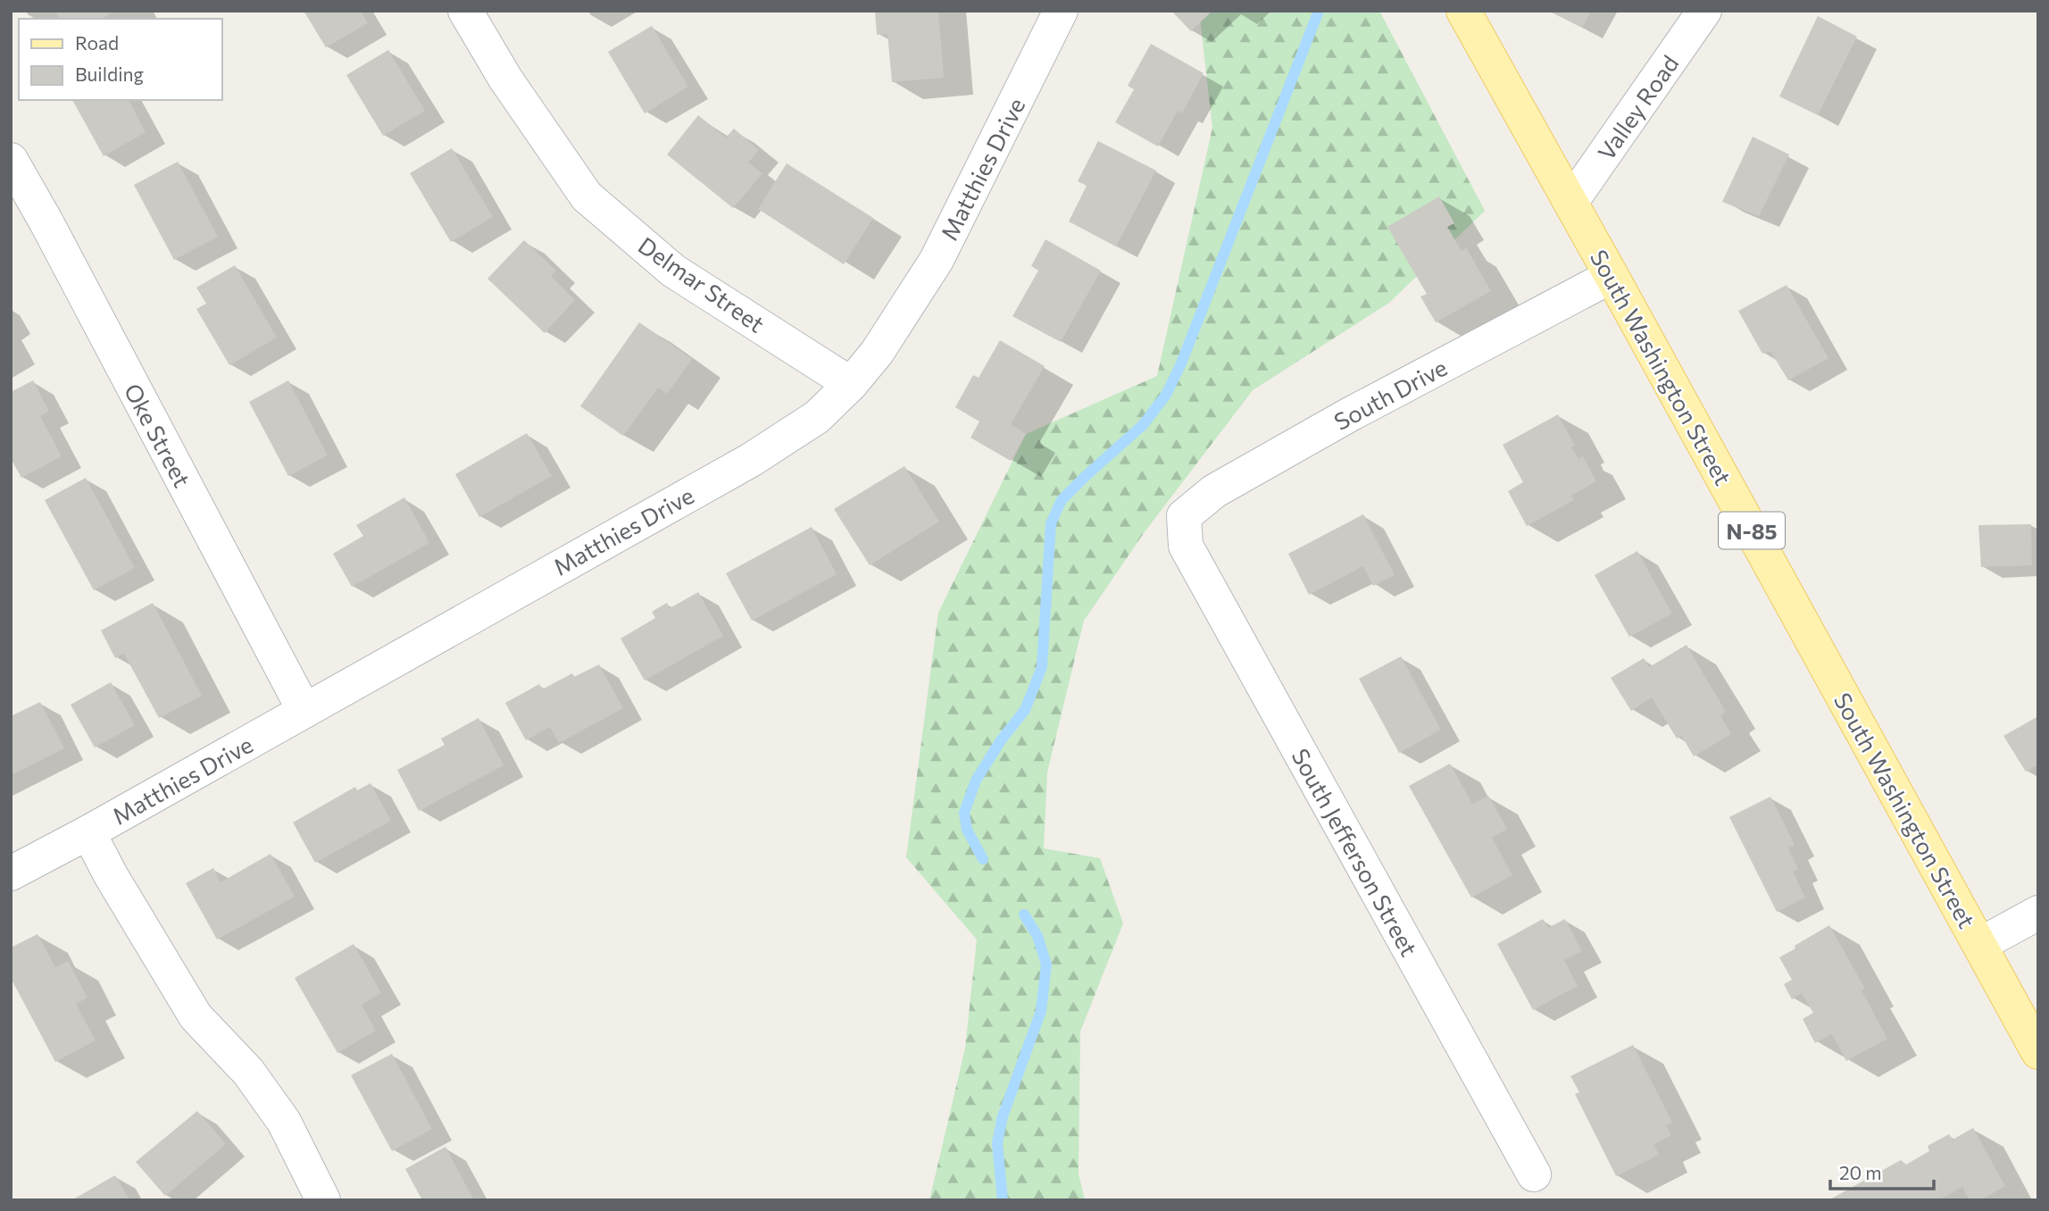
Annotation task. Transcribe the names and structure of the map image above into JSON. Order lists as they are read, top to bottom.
{
  "streets": {
    "main road": ["South Washington Street", "N-85"],
    "street": [
      "Valley Road",
      "Matthies Drive",
      "Delmar Street",
      "South Drive",
      "Oke Street",
      "South Jefferson Street"
    ]
  },
  "crossings": [
    ["Valley Road", "South Washington Street"],
    ["Matthies Drive", "Delmar Street"],
    ["Matthies Drive", "Oke Street"],
    ["South Washington Street", "South Drive"],
    ["South Drive", "South Jefferson Street"]
  ],
  "legend": ["Road", "Building"],
  "scale_bar": "20 m"
}
